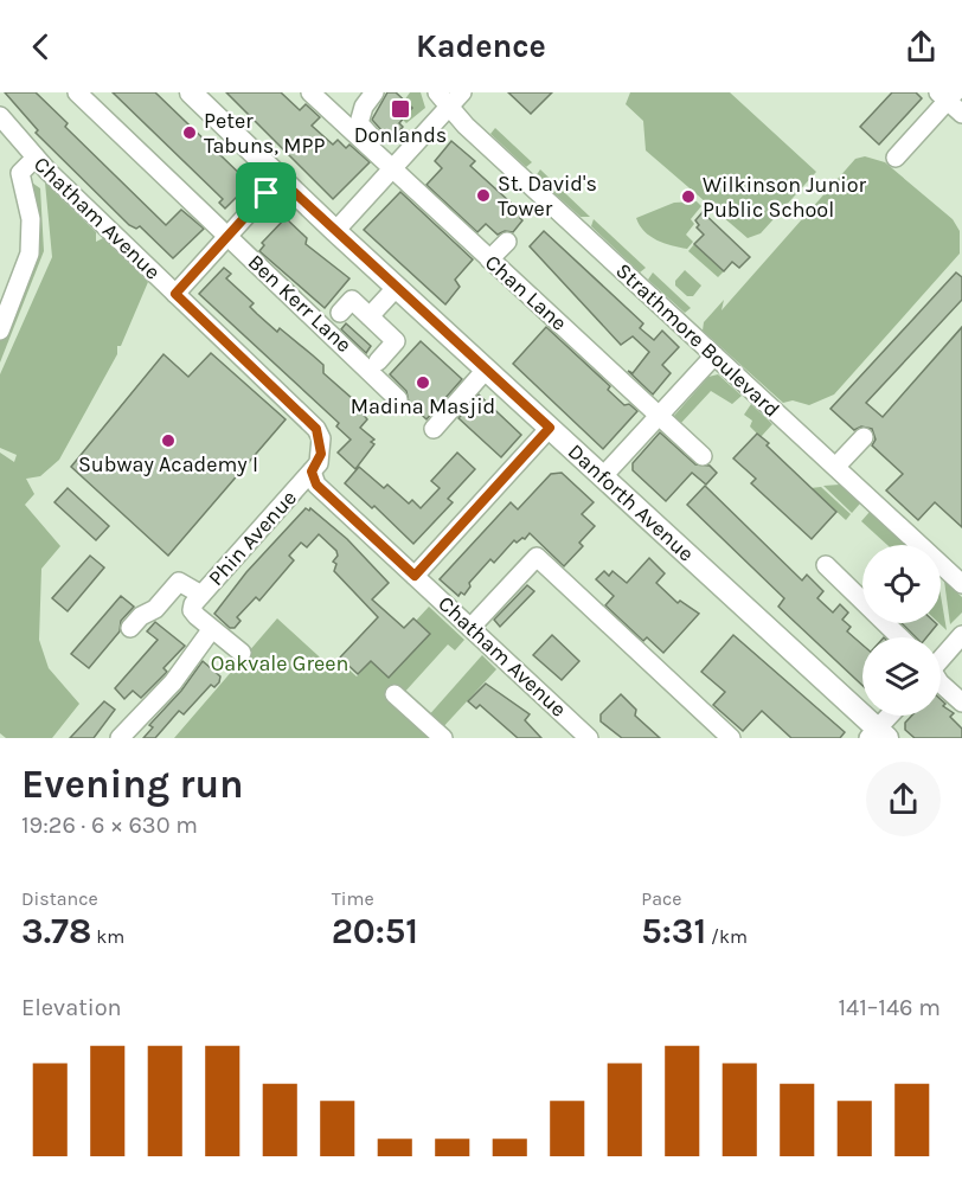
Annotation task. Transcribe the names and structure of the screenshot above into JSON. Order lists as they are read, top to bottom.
{
  "streets": {
    "main road": ["Danforth Avenue"],
    "street": [
      "Chatham Avenue",
      "Chan Lane",
      "Ben Kerr Lane",
      "Strathmore Boulevard",
      "Phin Avenue"
    ]
  },
  "crossings": [
    ["Chatham Avenue", "Phin Avenue"]
  ],
  "parks": ["Oakvale Green"],
  "places": {
    "transit": ["Donlands"],
    "other": [
      "Peter Tabuns, MPP",
      "St. David's Tower",
      "Wilkinson Junior Public School",
      "Madina Masjid",
      "Subway Academy I"
    ]
  },
  "page": {
    "header": "Kadence",
    "heading": ["Evening run", "19:26 · 6 × 630 m"],
    "stats": [
      ["Distance", "3.78 km"],
      ["Time", "20:51"],
      ["Pace", "5:31 /km"]
    ],
    "chart": ["Elevation", "141–146 m"]
  }
}
